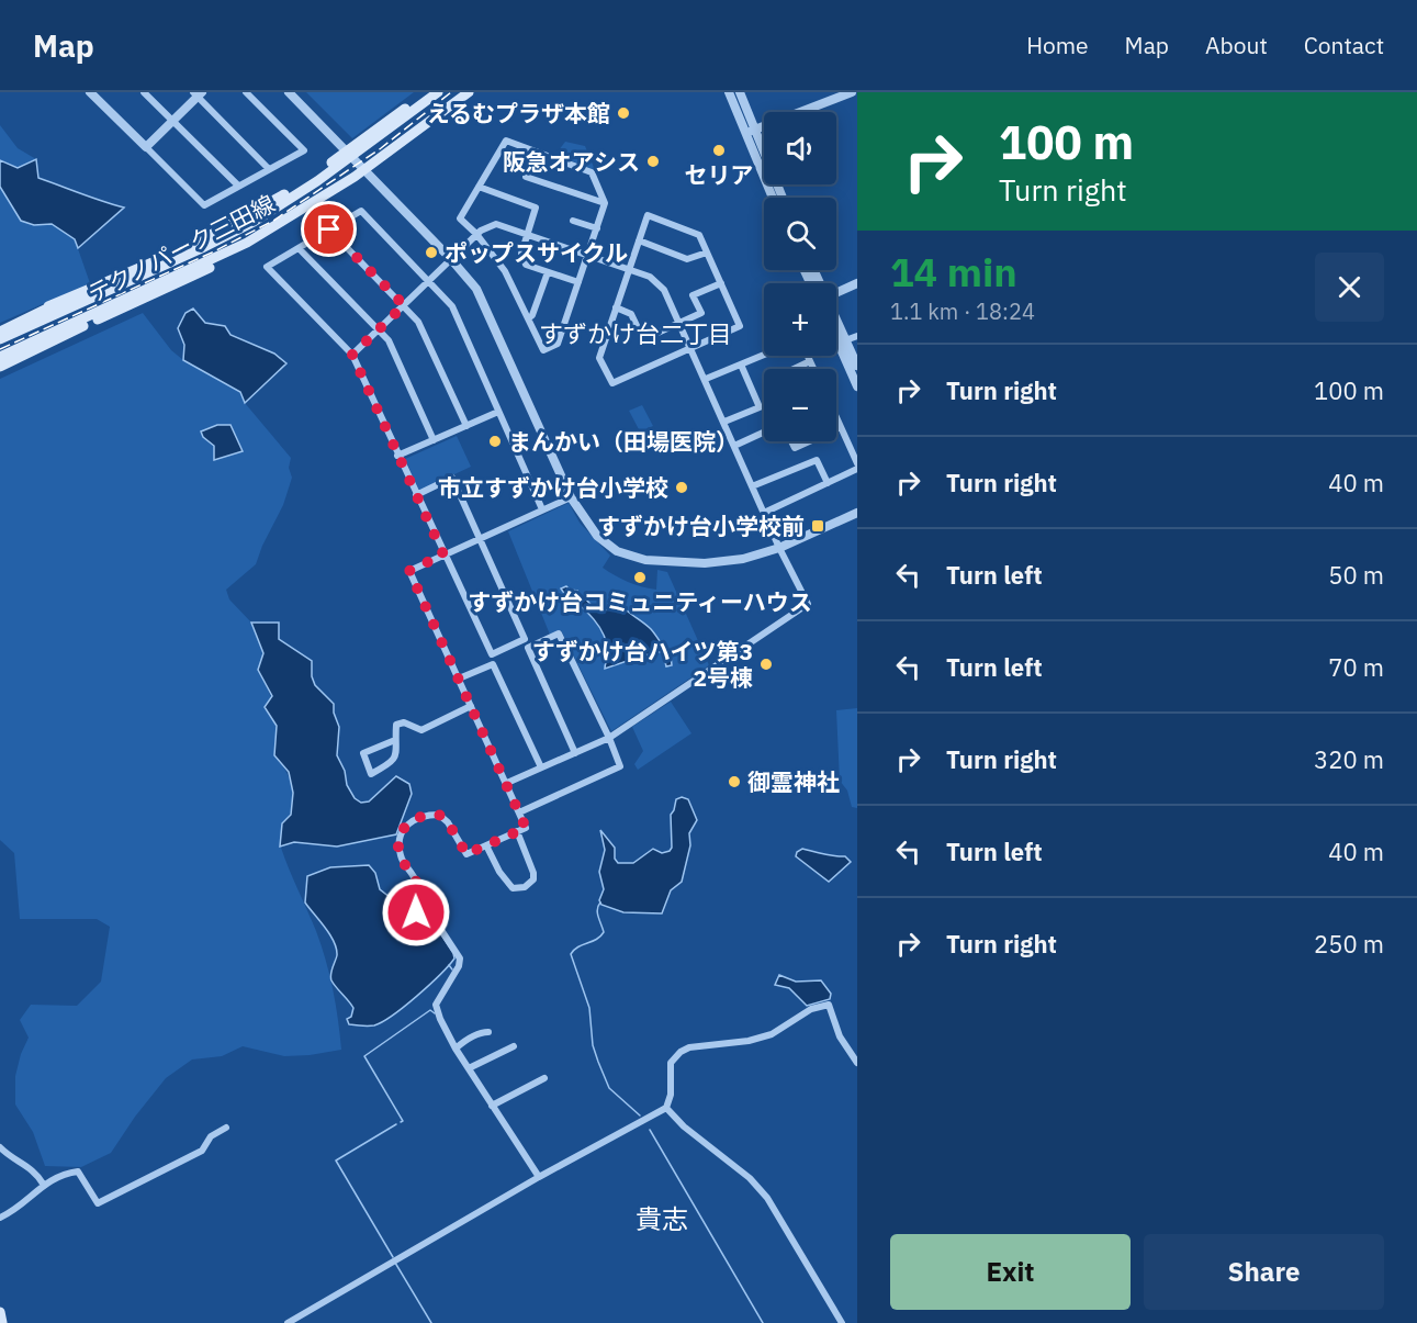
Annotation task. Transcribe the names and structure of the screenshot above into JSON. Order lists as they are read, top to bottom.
{
  "streets": {
    "main road": ["テクノパーク三田線"]
  },
  "districts": ["すずかけ台二丁目", "貴志"],
  "places": {
    "other": [
      "えるむプラザ本館",
      "セリア",
      "阪急オアシス",
      "ポップスサイクル",
      "まんかい（田場医院）",
      "市立すずかけ台小学校",
      "すずかけ台コミュニティーハウス",
      "すずかけ台ハイツ第3 2号棟",
      "御霊神社"
    ],
    "transit": ["すずかけ台小学校前"]
  },
  "page": {
    "header": "Map",
    "nav": [
      "Home",
      "Map",
      "About",
      "Contact"
    ],
    "turn": ["100 m", "Turn right"],
    "map_buttons": ["+", "−"],
    "heading": ["14 min", "1.1 km · 18:24"],
    "list": [
      {
        "name": "Turn right",
        "value": "100 m"
      },
      {
        "name": "Turn right",
        "value": "40 m"
      },
      {
        "name": "Turn left",
        "value": "50 m"
      },
      {
        "name": "Turn left",
        "value": "70 m"
      },
      {
        "name": "Turn right",
        "value": "320 m"
      },
      {
        "name": "Turn left",
        "value": "40 m"
      },
      {
        "name": "Turn right",
        "value": "250 m"
      }
    ],
    "buttons": ["Exit", "Share"]
  }
}
